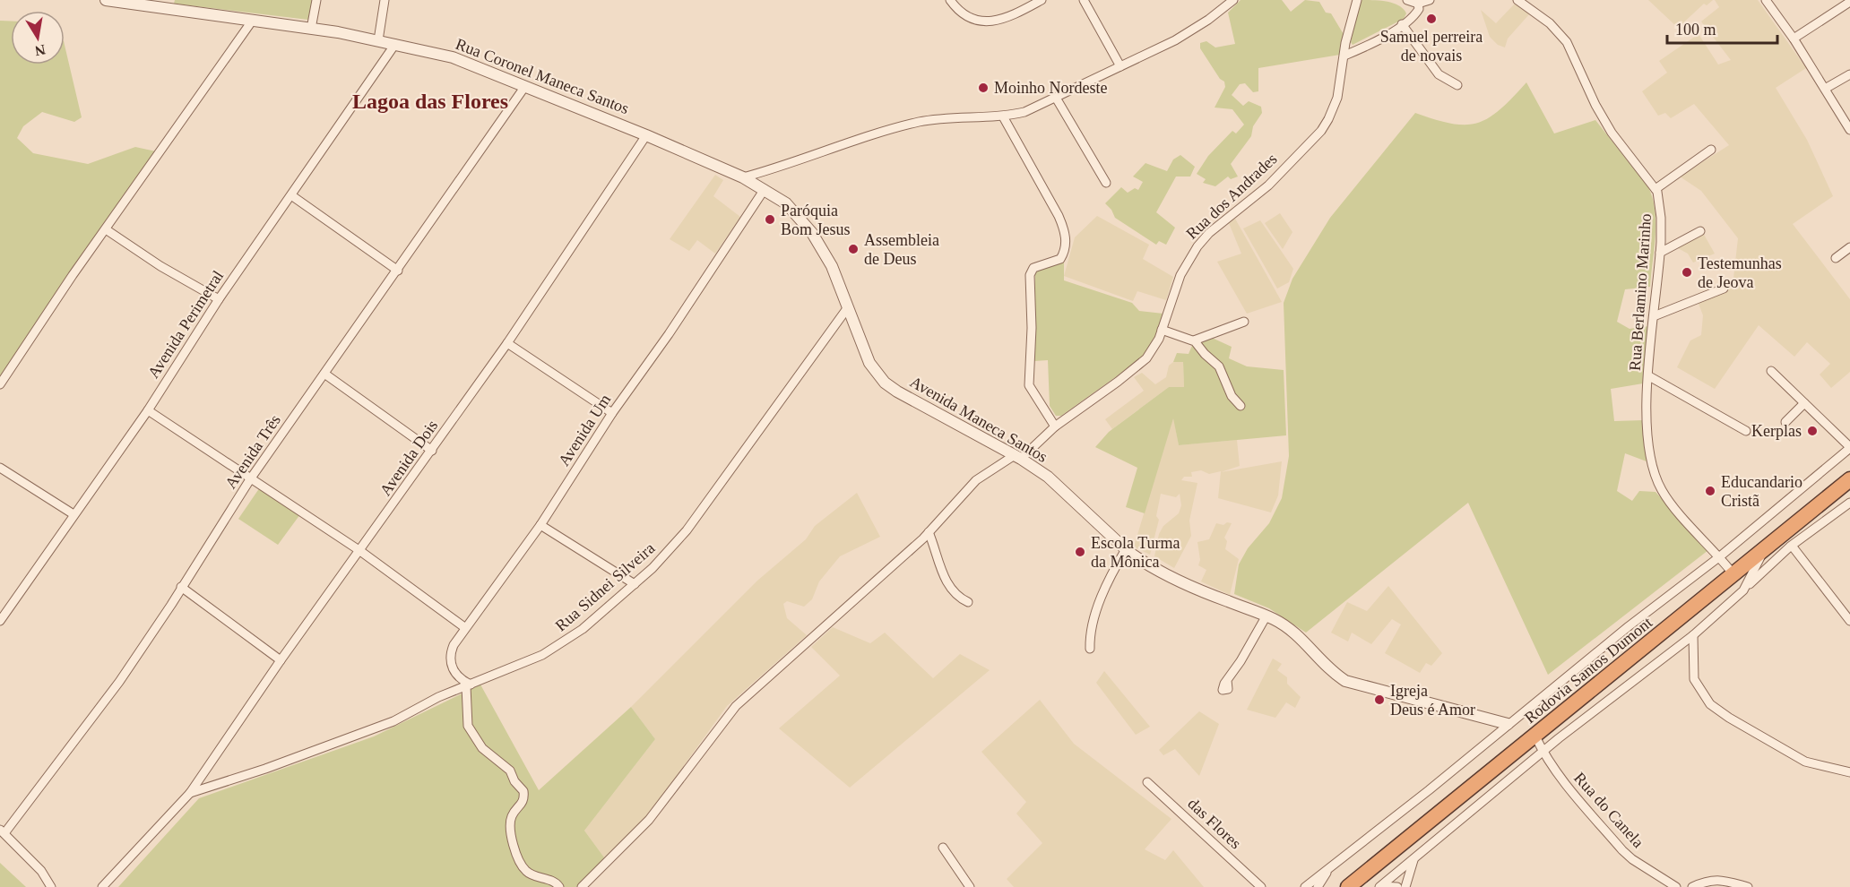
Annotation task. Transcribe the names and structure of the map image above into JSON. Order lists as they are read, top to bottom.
{
  "streets": {
    "highway": ["Rodovia Santos Dumont"],
    "street": [
      "Rua Coronel Maneca Santos",
      "Rua dos Andrades",
      "Rua Berlamino Marinho",
      "Avenida Perimetral",
      "Avenida Maneca Santos",
      "Avenida Um",
      "Avenida Três",
      "Avenida Dois",
      "Rua Sidnei Silveira",
      "Rua do Canela",
      "das Flores"
    ]
  },
  "crossings": [
    ["Rua Coronel Maneca Santos", "Avenida Perimetral"],
    ["Rua Coronel Maneca Santos", "Avenida Maneca Santos"],
    ["Rua Coronel Maneca Santos", "Avenida Um"],
    ["Rua Coronel Maneca Santos", "Avenida Três"],
    ["Rua Coronel Maneca Santos", "Avenida Dois"],
    ["Rua dos Andrades", "Avenida Maneca Santos"],
    ["Rua Berlamino Marinho", "Rodovia Santos Dumont"],
    ["Avenida Maneca Santos", "Avenida Um"],
    ["Avenida Maneca Santos", "Rua Sidnei Silveira"],
    ["Avenida Um", "Rua Sidnei Silveira"],
    ["Avenida Dois", "Rua Sidnei Silveira"],
    ["Rodovia Santos Dumont", "Rua do Canela"]
  ],
  "districts": ["Lagoa das Flores"],
  "places": [
    "Samuel perreira de novais",
    "Moinho Nordeste",
    "Paróquia Bom Jesus",
    "Assembleia de Deus",
    "Testemunhas de Jeova",
    "Kerplas",
    "Educandario Cristã",
    "Escola Turma da Mônica",
    "Igreja Deus é Amor"
  ],
  "scale_bar": "100 m",
  "north": "bottom"
}
